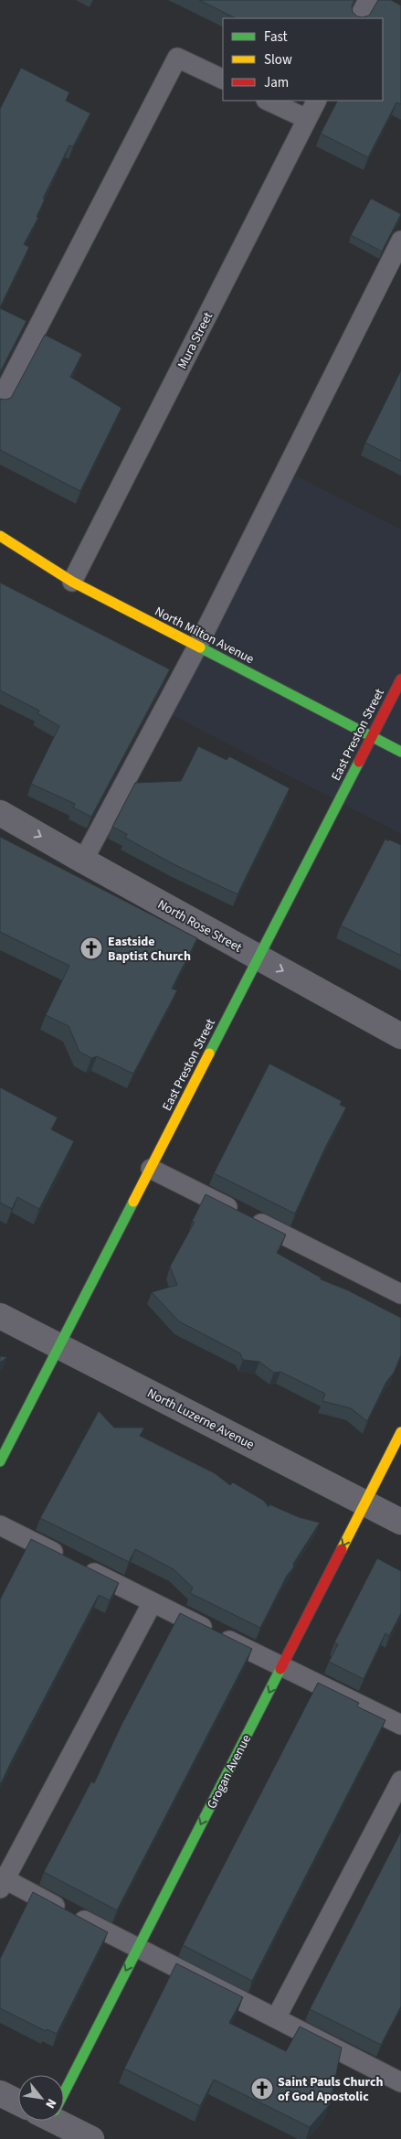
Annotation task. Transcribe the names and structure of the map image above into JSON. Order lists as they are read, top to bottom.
{
  "streets": {
    "street": [
      "North Milton Avenue",
      "East Preston Street",
      "North Rose Street",
      "North Luzerne Avenue",
      "Grogan Avenue"
    ],
    "lane": ["Mura Street"]
  },
  "crossings": [
    ["Mura Street", "North Milton Avenue"],
    ["North Milton Avenue", "East Preston Street"],
    ["East Preston Street", "North Rose Street"],
    ["East Preston Street", "North Luzerne Avenue"],
    ["North Luzerne Avenue", "Grogan Avenue"]
  ],
  "one_way": ["North Rose Street", "Grogan Avenue"],
  "places": {
    "church": ["Eastside Baptist Church", "Saint Pauls Church of God Apostolic"]
  },
  "legend": ["Fast", "Slow", "Jam"],
  "north": "bottom right"
}
